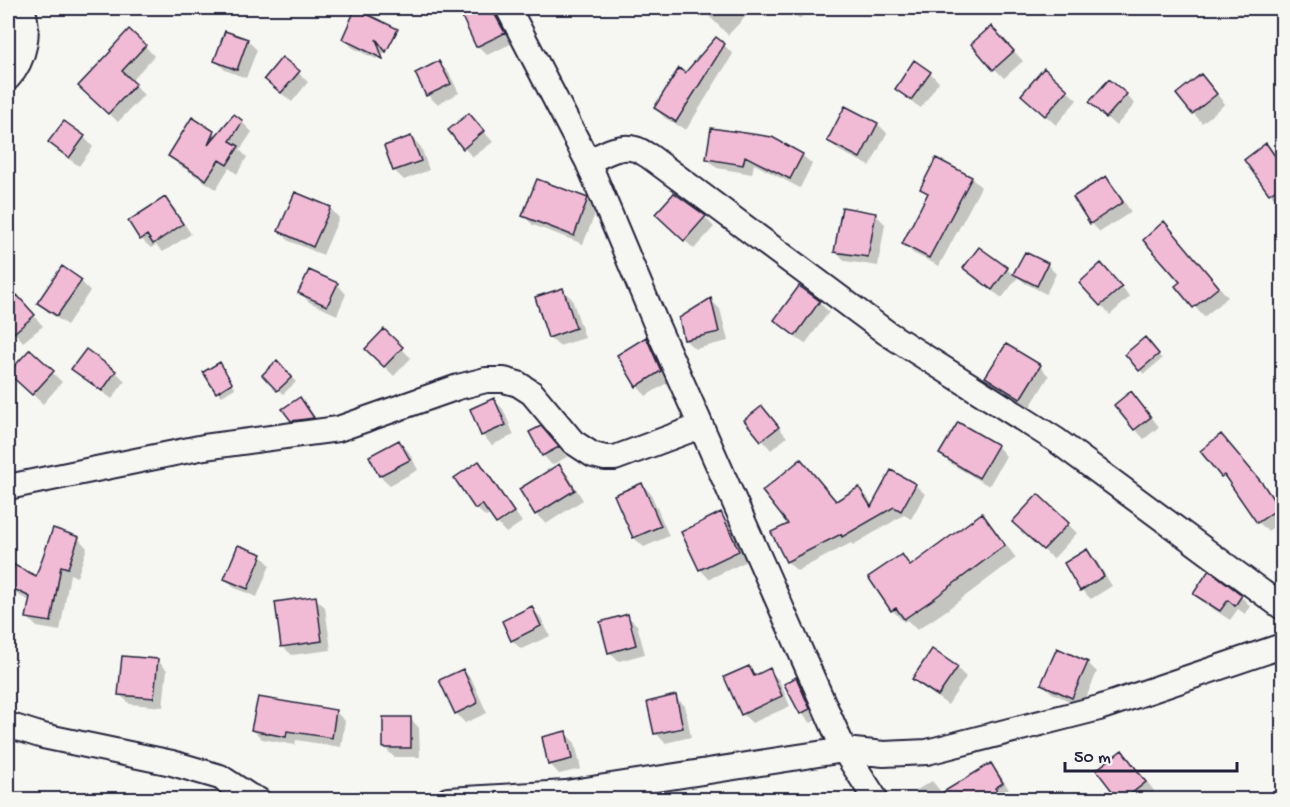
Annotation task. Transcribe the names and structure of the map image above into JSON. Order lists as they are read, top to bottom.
{
  "scale_bar": "50 m"
}
